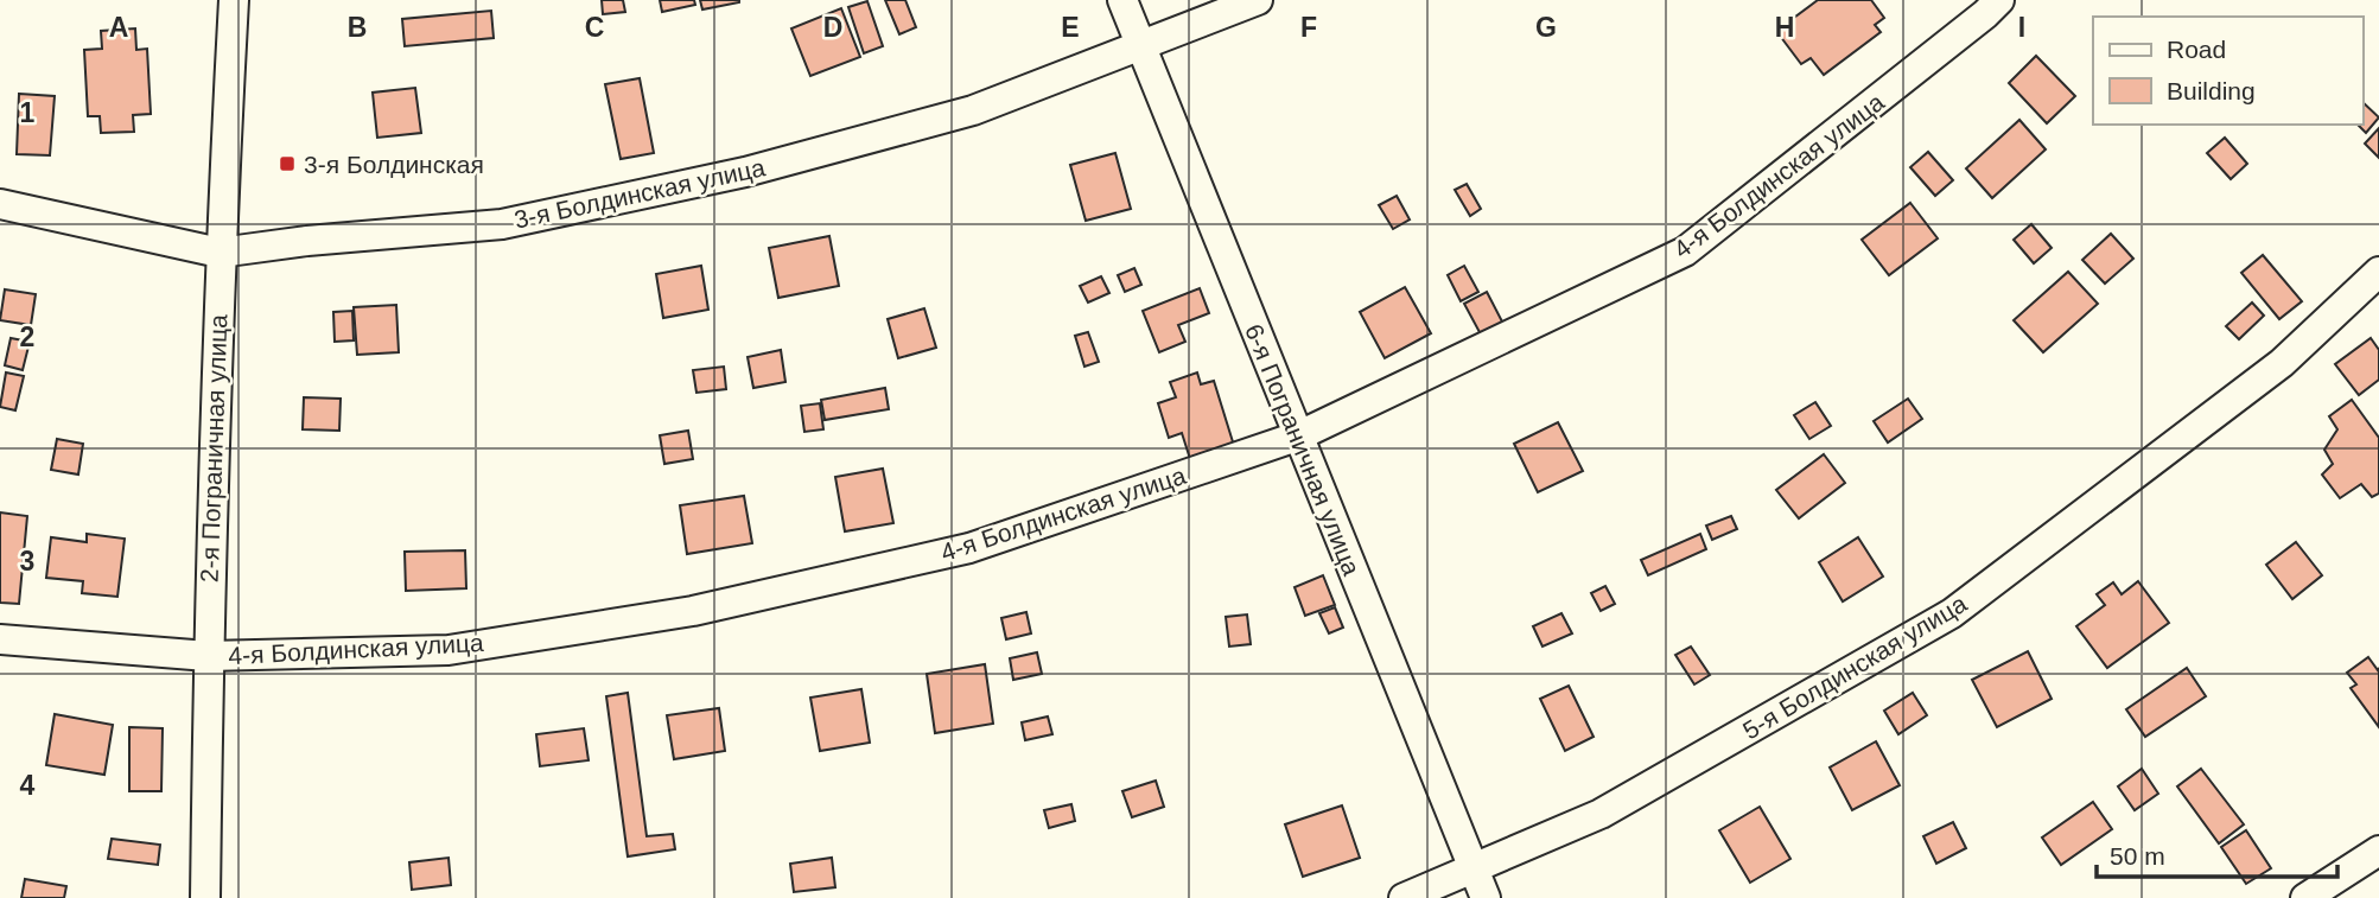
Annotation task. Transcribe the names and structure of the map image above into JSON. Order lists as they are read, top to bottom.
{
  "streets": {
    "street": [
      "4-я Болдинская улица",
      "3-я Болдинская улица",
      "2-я Пограничная улица",
      "6-я Пограничная улица",
      "5-я Болдинская улица"
    ]
  },
  "crossings": [
    ["4-я Болдинская улица", "2-я Пограничная улица"],
    ["4-я Болдинская улица", "6-я Пограничная улица"],
    ["3-я Болдинская улица", "2-я Пограничная улица"],
    ["3-я Болдинская улица", "6-я Пограничная улица"],
    ["6-я Пограничная улица", "5-я Болдинская улица"]
  ],
  "places": {
    "transit": ["3-я Болдинская"]
  },
  "legend": ["Road", "Building"],
  "scale_bar": "50 m",
  "grid": {
    "columns": [
      "A",
      "B",
      "C",
      "D",
      "E",
      "F",
      "G",
      "H",
      "I"
    ],
    "rows": [
      "1",
      "2",
      "3",
      "4"
    ]
  }
}
